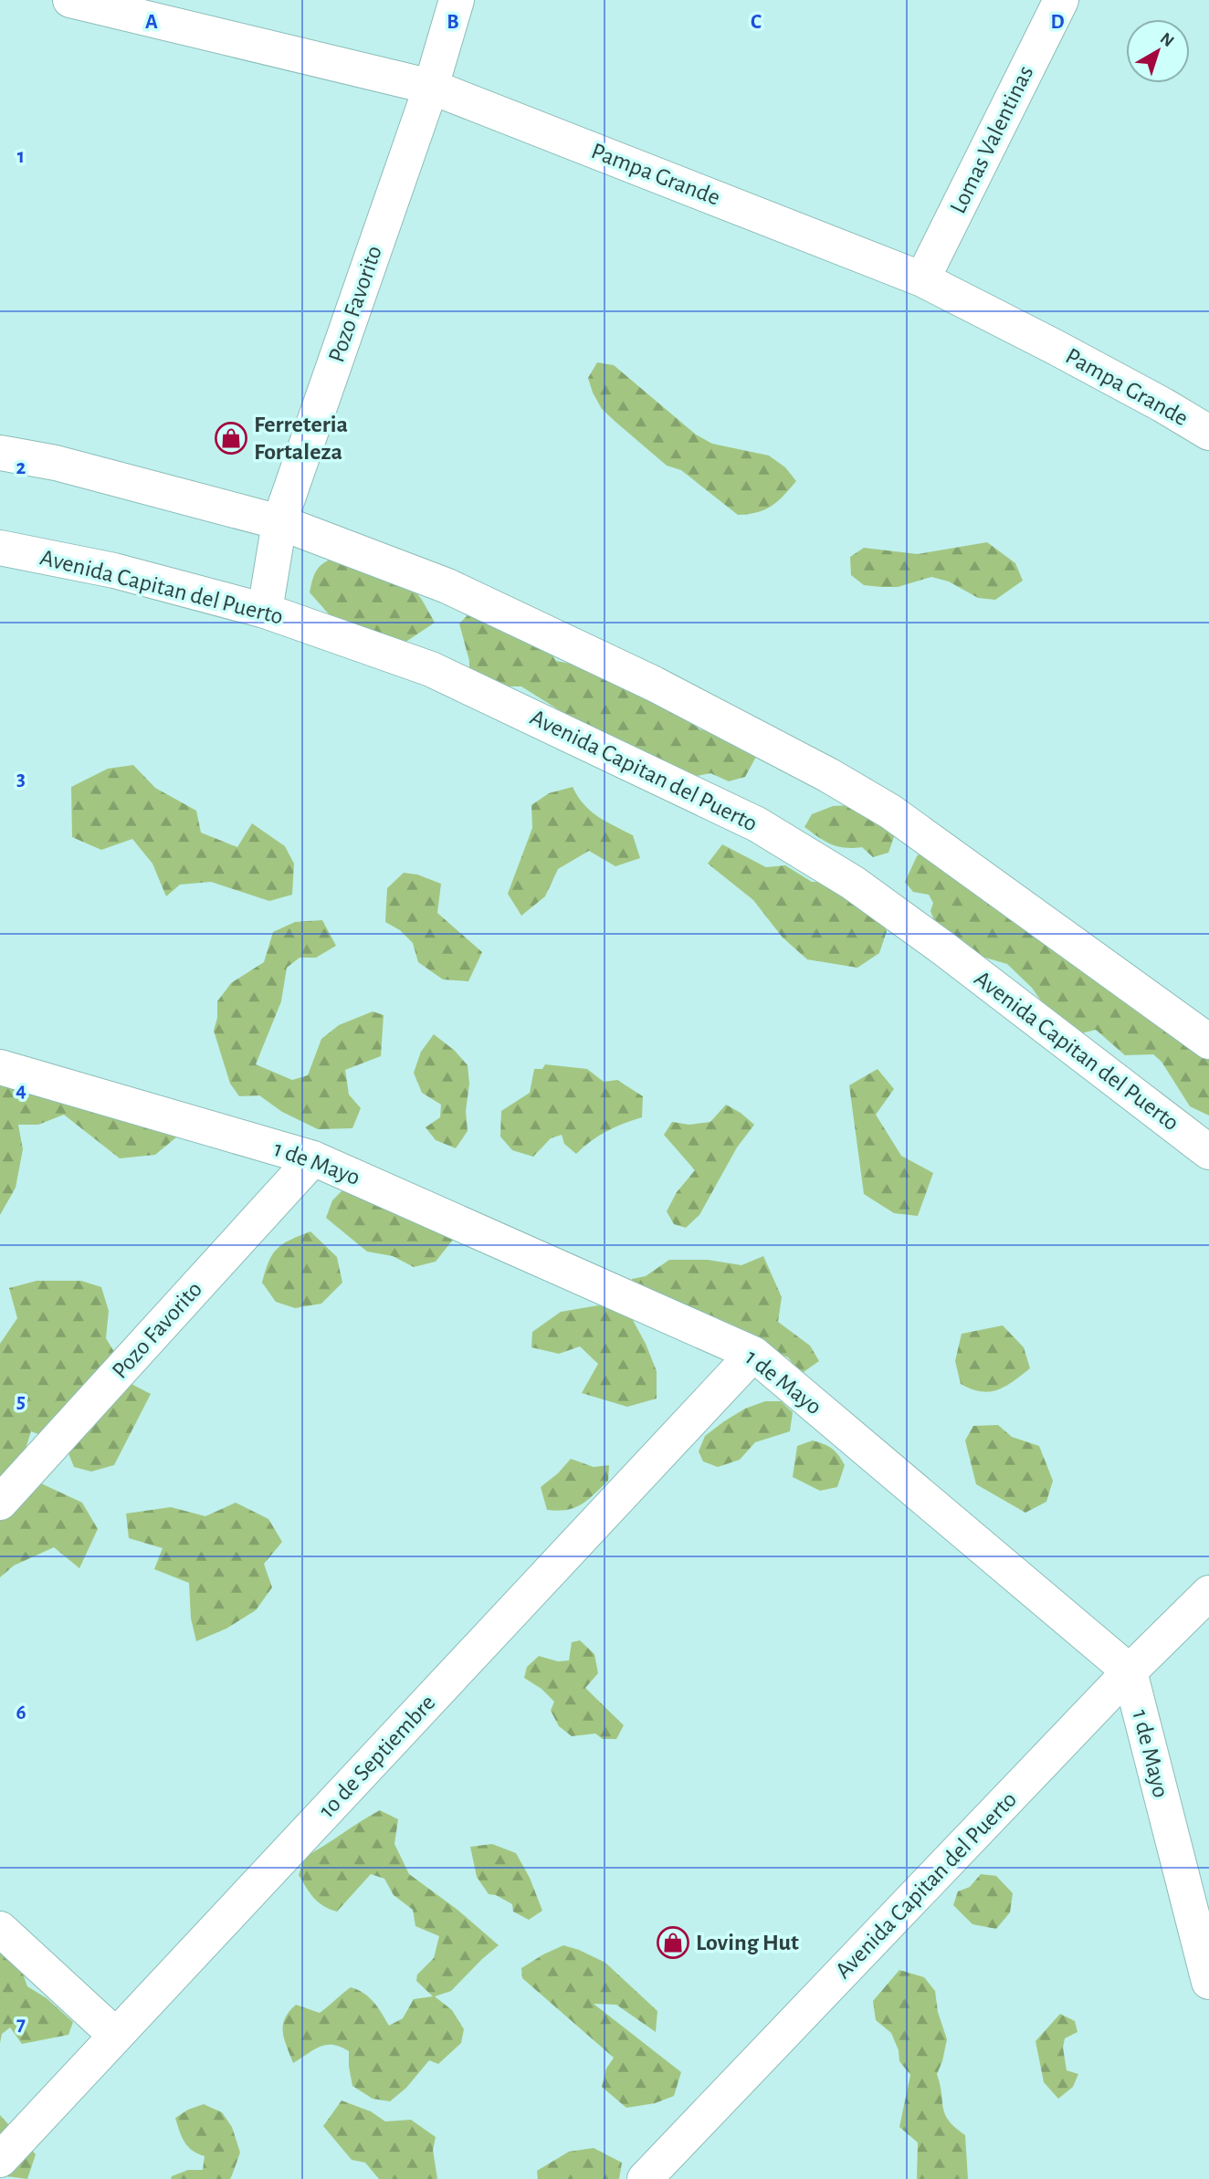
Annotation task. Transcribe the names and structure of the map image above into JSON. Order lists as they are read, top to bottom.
{
  "streets": {
    "street": [
      "Lomas Valentinas",
      "Pampa Grande",
      "Pozo Favorito",
      "Avenida Capitan del Puerto",
      "1 de Mayo",
      "1o de Septiembre"
    ]
  },
  "crossings": [
    ["Lomas Valentinas", "Pampa Grande"],
    ["Pampa Grande", "Pozo Favorito"],
    ["Pozo Favorito", "Avenida Capitan del Puerto"],
    ["Pozo Favorito", "1 de Mayo"],
    ["Avenida Capitan del Puerto", "1 de Mayo"],
    ["1 de Mayo", "1o de Septiembre"]
  ],
  "places": {
    "shop": ["Ferreteria Fortaleza", "Loving Hut"]
  },
  "north": "top right",
  "grid": {
    "columns": [
      "A",
      "B",
      "C",
      "D"
    ],
    "rows": [
      "1",
      "2",
      "3",
      "4",
      "5",
      "6",
      "7"
    ]
  }
}
